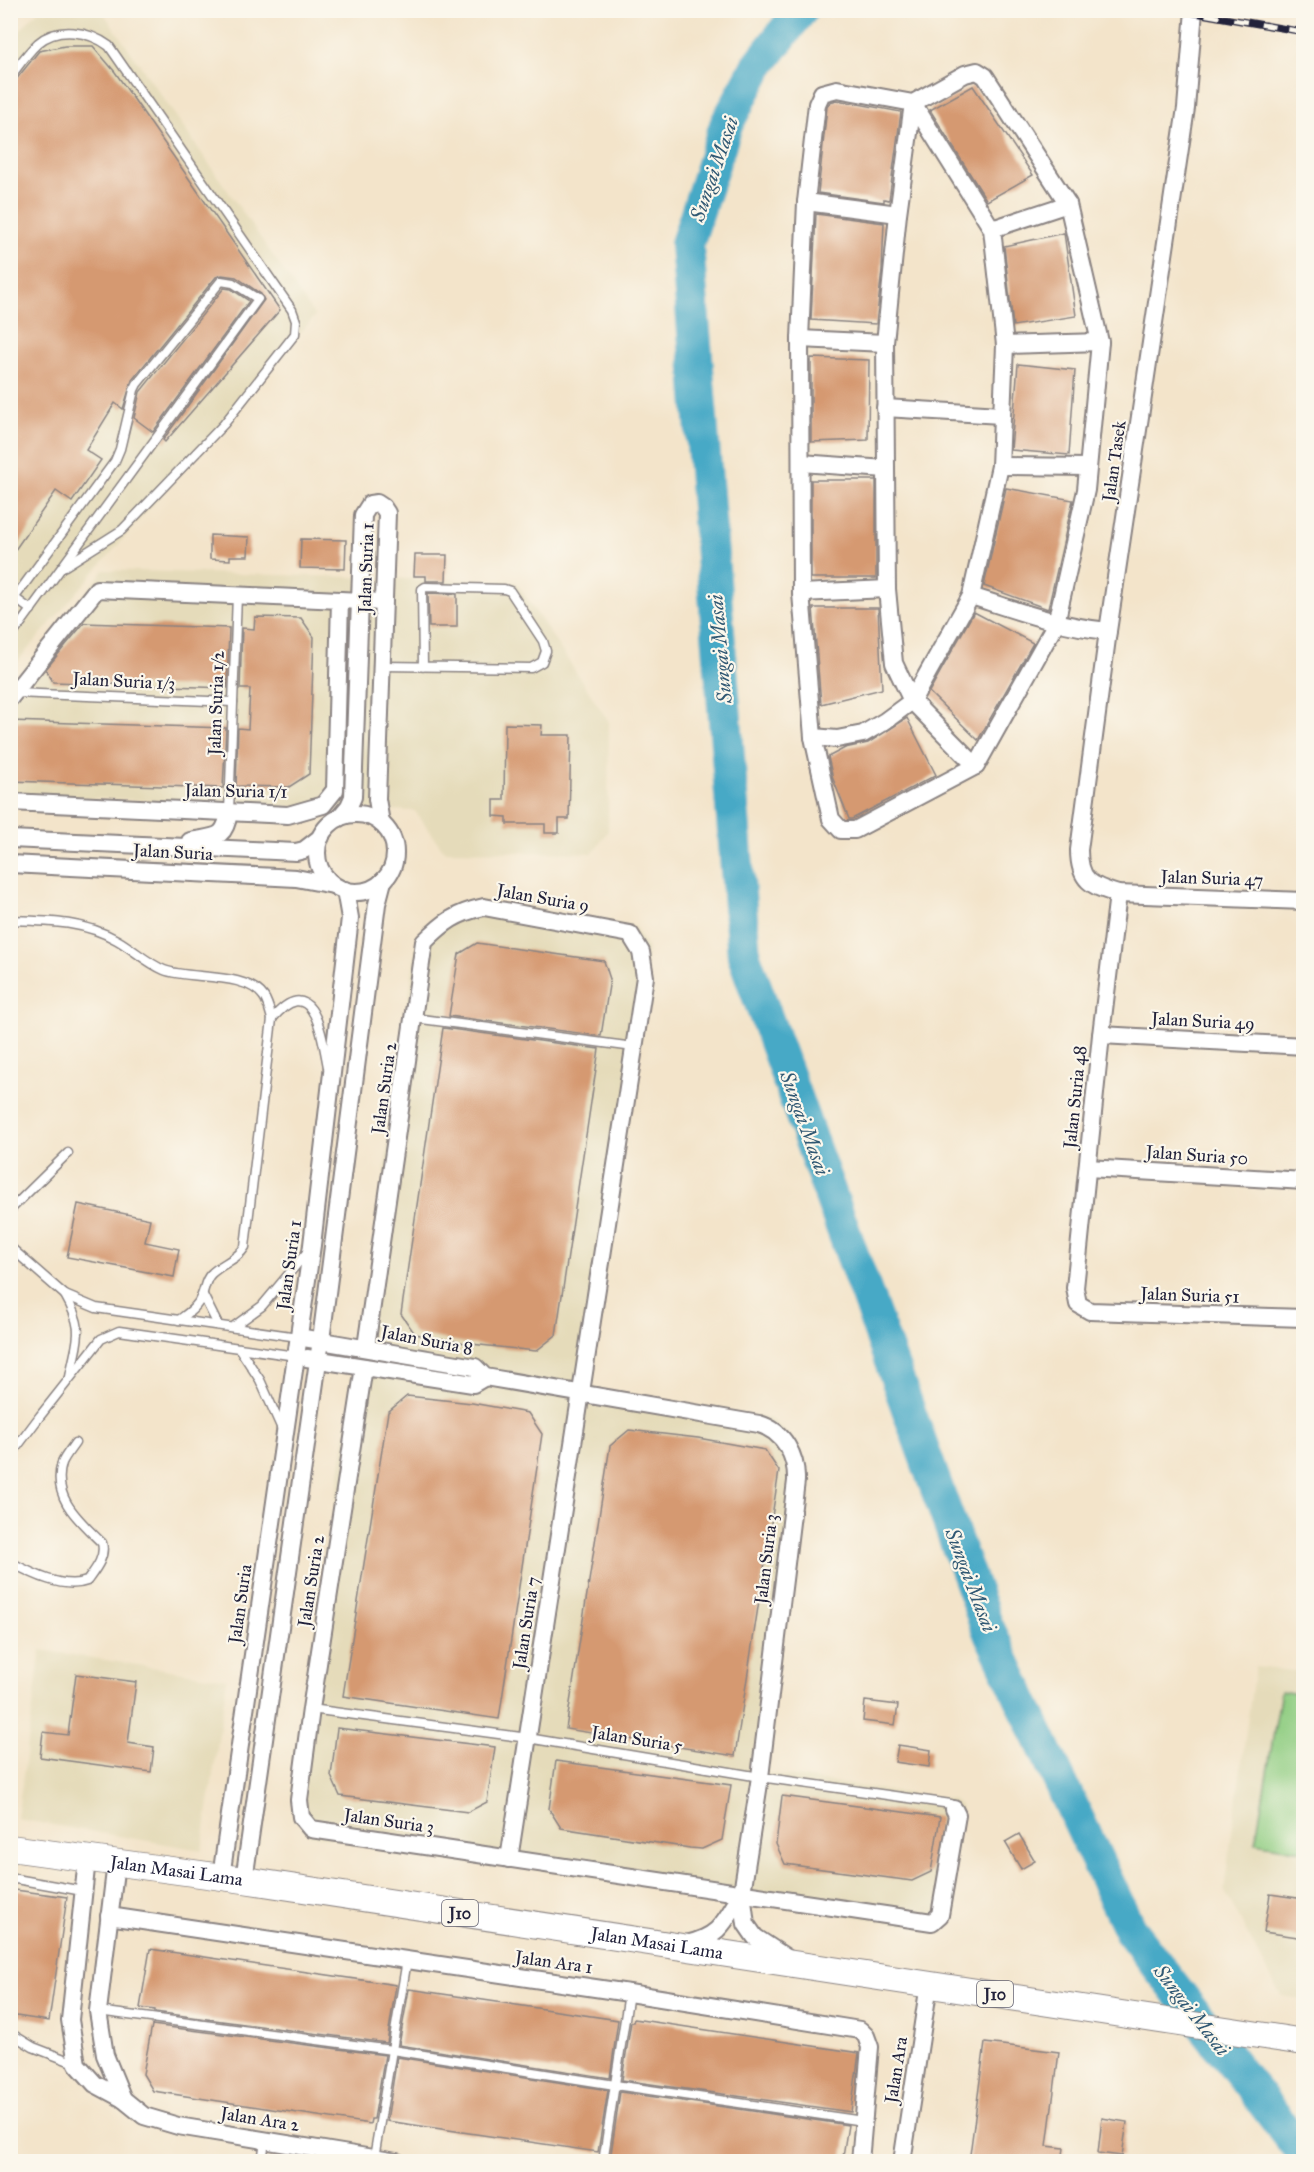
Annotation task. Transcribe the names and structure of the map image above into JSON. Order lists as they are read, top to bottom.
{
  "streets": {
    "main road": ["Jalan Masai Lama", "J10"],
    "street": [
      "Jalan Tasek",
      "Jalan Suria 1",
      "Jalan Suria 1/1",
      "Jalan Suria",
      "Jalan Suria 47",
      "Jalan Suria 9",
      "Jalan Suria 49",
      "Jalan Suria 2",
      "Jalan Suria 48",
      "Jalan Suria 50",
      "Jalan Suria 51",
      "Jalan Suria 8",
      "Jalan Suria 3",
      "Jalan Suria 7",
      "Jalan Ara 1",
      "Jalan Ara",
      "Jalan Ara 2"
    ],
    "lane": ["Jalan Suria 1/3", "Jalan Suria 1/2", "Jalan Suria 5"]
  },
  "crossings": [
    ["Jalan Tasek", "Jalan Suria 47"],
    ["Jalan Tasek", "Jalan Suria 48"],
    ["Jalan Suria 1", "Jalan Suria"],
    ["Jalan Suria 1", "Jalan Suria 8"],
    ["Jalan Suria 1/3", "Jalan Suria 1/2"],
    ["Jalan Suria 1/2", "Jalan Suria 1/1"],
    ["Jalan Suria", "Jalan Suria 8"],
    ["Jalan Suria", "Jalan Masai Lama"],
    ["Jalan Suria 47", "Jalan Suria 48"],
    ["Jalan Suria 9", "Jalan Suria 2"],
    ["Jalan Suria 9", "Jalan Suria 7"],
    ["Jalan Suria 49", "Jalan Suria 48"],
    ["Jalan Suria 2", "Jalan Suria 8"],
    ["Jalan Suria 2", "Jalan Suria 3"],
    ["Jalan Suria 2", "Jalan Suria 5"],
    ["Jalan Suria 48", "Jalan Suria 50"],
    ["Jalan Suria 48", "Jalan Suria 51"],
    ["Jalan Suria 8", "Jalan Suria 3"],
    ["Jalan Suria 8", "Jalan Suria 7"],
    ["Jalan Suria 3", "Jalan Suria 7"],
    ["Jalan Suria 3", "Jalan Suria 5"],
    ["Jalan Suria 3", "Jalan Masai Lama"],
    ["Jalan Suria 7", "Jalan Suria 5"],
    ["Jalan Masai Lama", "Jalan Ara"]
  ],
  "water": ["Sungai Masai"]
}
